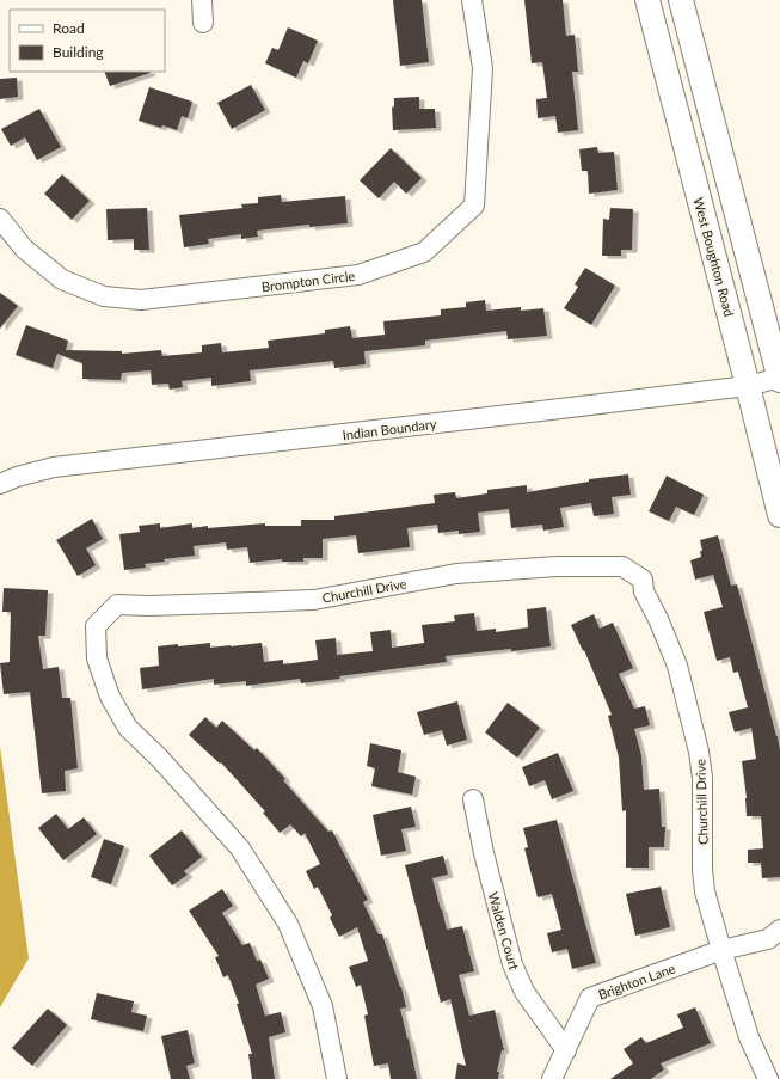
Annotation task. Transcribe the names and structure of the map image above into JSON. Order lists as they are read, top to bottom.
{
  "streets": {
    "main road": ["West Boughton Road"],
    "street": [
      "Brompton Circle",
      "Indian Boundary",
      "Churchill Drive",
      "Walden Court",
      "Brighton Lane"
    ]
  },
  "crossings": [
    ["West Boughton Road", "Indian Boundary"],
    ["Churchill Drive", "Brighton Lane"],
    ["Walden Court", "Brighton Lane"]
  ],
  "legend": ["Road", "Building"]
}
